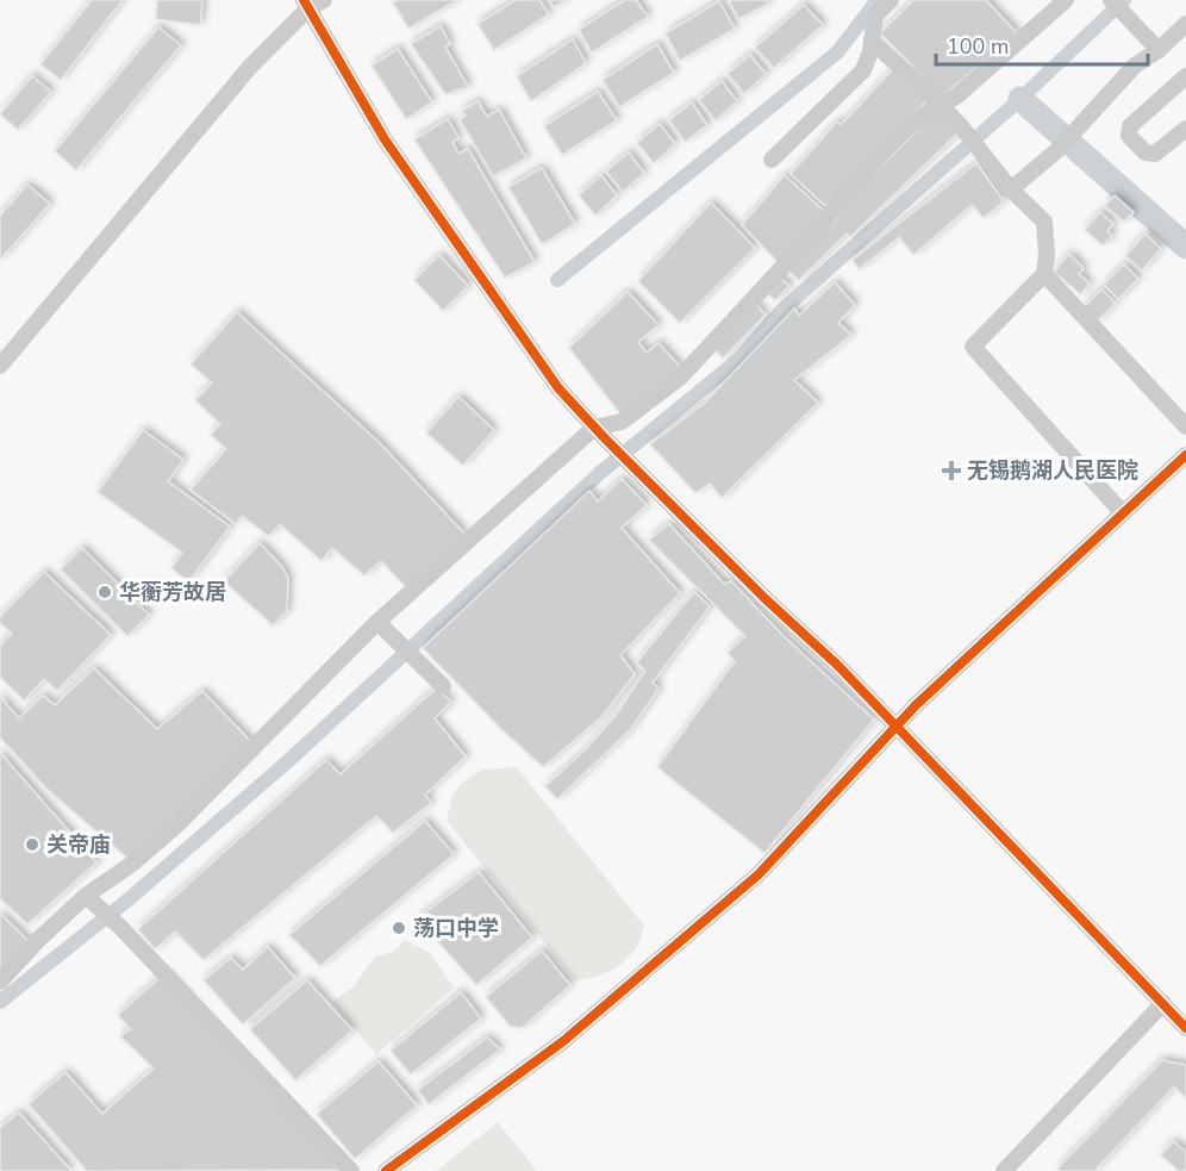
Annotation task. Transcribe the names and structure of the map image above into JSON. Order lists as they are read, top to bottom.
{
  "places": {
    "health": ["无锡鹅湖人民医院"],
    "other": ["华蘅芳故居", "关帝庙", "荡口中学"]
  },
  "scale_bar": "100 m"
}
